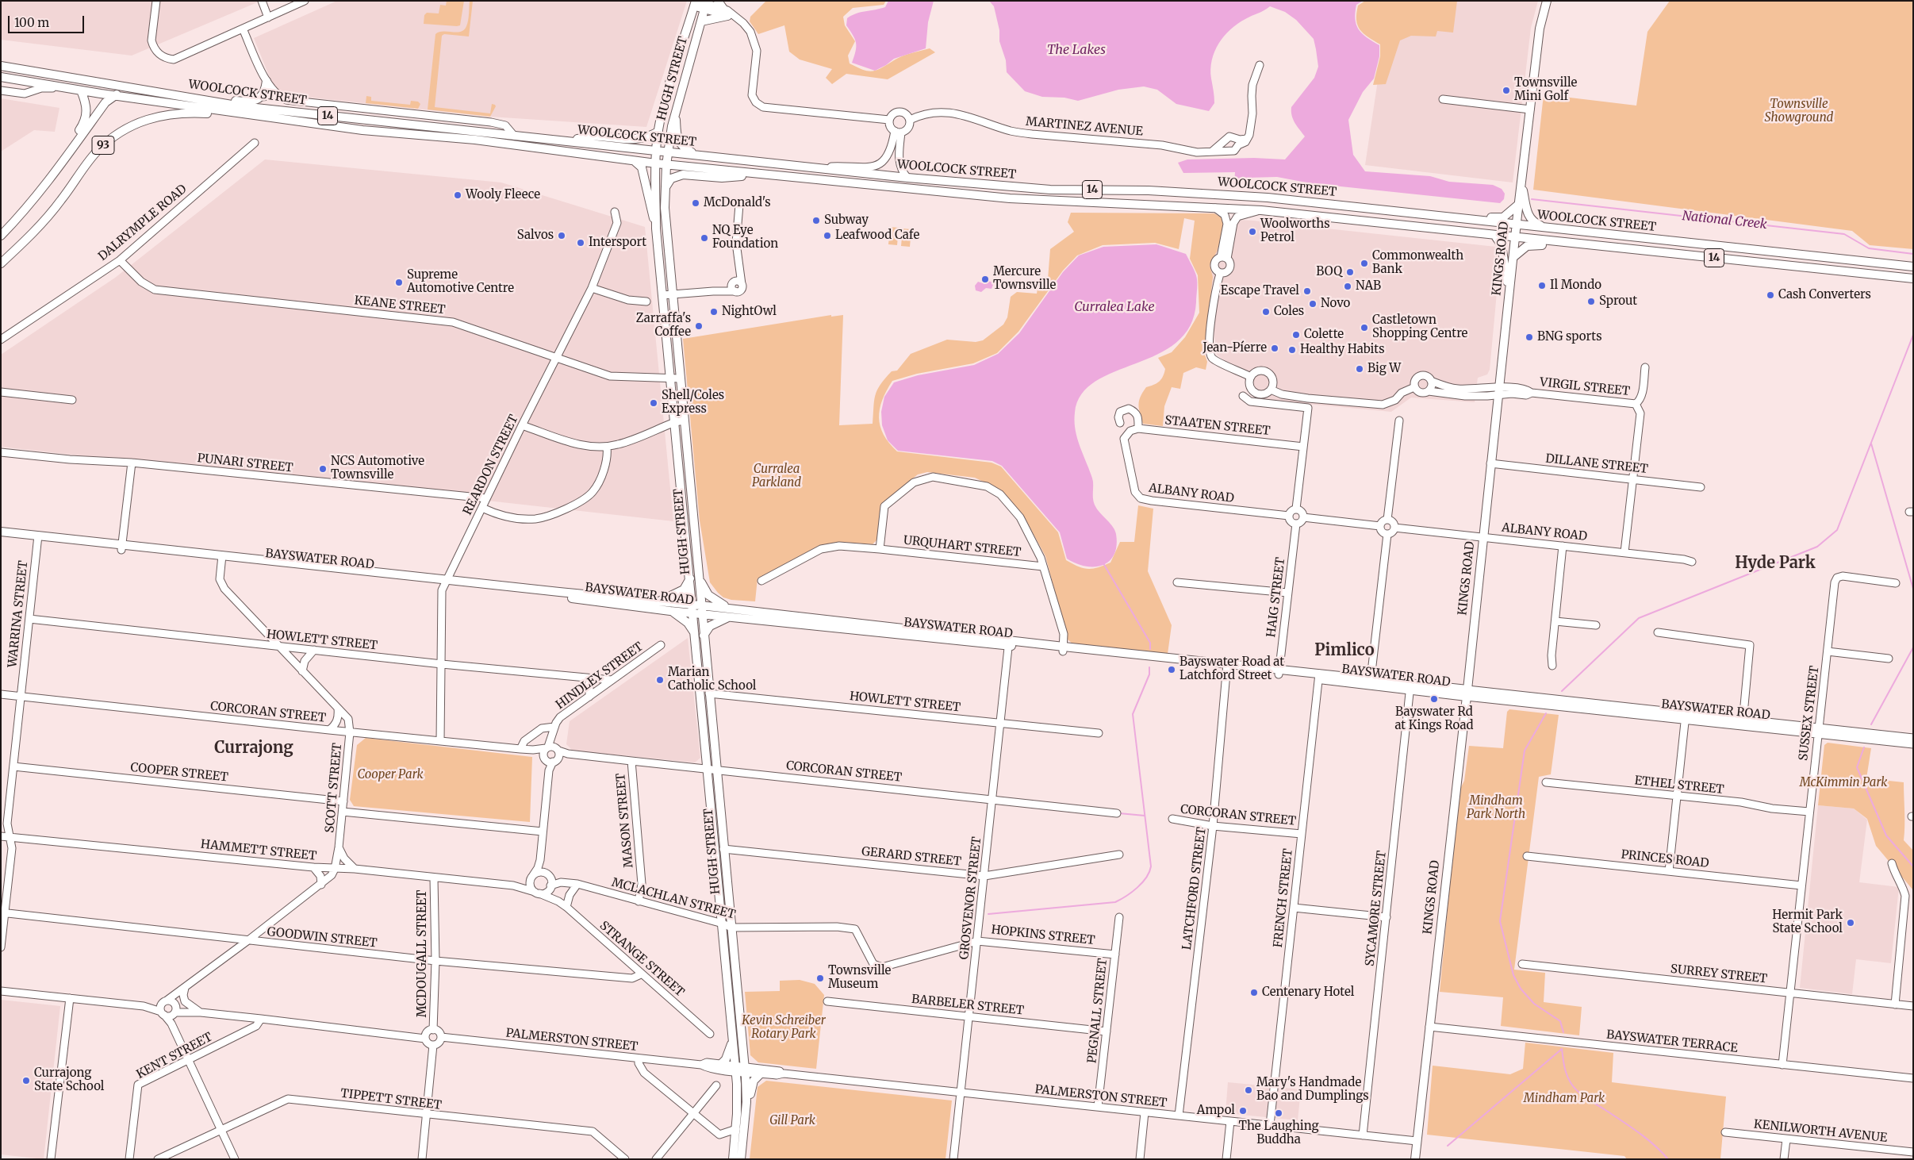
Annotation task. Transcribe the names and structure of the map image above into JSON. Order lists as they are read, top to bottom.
{
  "streets": {
    "main road": [
      "HUGH STREET",
      "WOOLCOCK STREET",
      "14",
      "93",
      "KINGS ROAD",
      "BAYSWATER ROAD"
    ],
    "street": [
      "MARTINEZ AVENUE",
      "DALRYMPLE ROAD",
      "KEANE STREET",
      "VIRGIL STREET",
      "STAATEN STREET",
      "PUNARI STREET",
      "DILLANE STREET",
      "REARDON STREET",
      "ALBANY ROAD",
      "URQUHART STREET",
      "HAIG STREET",
      "WARRINA STREET",
      "HOWLETT STREET",
      "HINDLEY STREET",
      "CORCORAN STREET",
      "SUSSEX STREET",
      "COOPER STREET",
      "ETHEL STREET",
      "SCOTT STREET",
      "MASON STREET",
      "HAMMETT STREET",
      "GERARD STREET",
      "PRINCES ROAD",
      "LATCHFORD STREET",
      "GROSVENOR STREET",
      "FRENCH STREET",
      "MCLACHLAN STREET",
      "SYCAMORE STREET",
      "HOPKINS STREET",
      "GOODWIN STREET",
      "MCDOUGALL STREET",
      "STRANGE STREET",
      "SURREY STREET",
      "BARBELER STREET",
      "PEGNALL STREET",
      "PALMERSTON STREET",
      "BAYSWATER TERRACE",
      "KENT STREET",
      "TIPPETT STREET",
      "KENILWORTH AVENUE"
    ]
  },
  "crossings": [
    ["HUGH STREET", "WOOLCOCK STREET"],
    ["HUGH STREET", "KEANE STREET"],
    ["HUGH STREET", "BAYSWATER ROAD"],
    ["HUGH STREET", "HOWLETT STREET"],
    ["HUGH STREET", "CORCORAN STREET"],
    ["HUGH STREET", "GERARD STREET"],
    ["HUGH STREET", "MCLACHLAN STREET"],
    ["HUGH STREET", "PALMERSTON STREET"],
    ["WOOLCOCK STREET", "93"],
    ["WOOLCOCK STREET", "KINGS ROAD"],
    ["DALRYMPLE ROAD", "KEANE STREET"],
    ["KINGS ROAD", "VIRGIL STREET"],
    ["KINGS ROAD", "DILLANE STREET"],
    ["KINGS ROAD", "ALBANY ROAD"],
    ["KINGS ROAD", "BAYSWATER ROAD"],
    ["KINGS ROAD", "PALMERSTON STREET"],
    ["KINGS ROAD", "BAYSWATER TERRACE"],
    ["KEANE STREET", "REARDON STREET"],
    ["STAATEN STREET", "ALBANY ROAD"],
    ["PUNARI STREET", "REARDON STREET"],
    ["REARDON STREET", "BAYSWATER ROAD"],
    ["REARDON STREET", "HOWLETT STREET"],
    ["REARDON STREET", "CORCORAN STREET"],
    ["ALBANY ROAD", "HAIG STREET"],
    ["BAYSWATER ROAD", "HAIG STREET"],
    ["BAYSWATER ROAD", "WARRINA STREET"],
    ["BAYSWATER ROAD", "SUSSEX STREET"],
    ["BAYSWATER ROAD", "LATCHFORD STREET"],
    ["BAYSWATER ROAD", "GROSVENOR STREET"],
    ["BAYSWATER ROAD", "FRENCH STREET"],
    ["BAYSWATER ROAD", "SYCAMORE STREET"],
    ["WARRINA STREET", "HOWLETT STREET"],
    ["WARRINA STREET", "CORCORAN STREET"],
    ["WARRINA STREET", "COOPER STREET"],
    ["WARRINA STREET", "HAMMETT STREET"],
    ["WARRINA STREET", "GOODWIN STREET"],
    ["HOWLETT STREET", "HINDLEY STREET"],
    ["HOWLETT STREET", "GROSVENOR STREET"],
    ["HINDLEY STREET", "CORCORAN STREET"],
    ["CORCORAN STREET", "SCOTT STREET"],
    ["CORCORAN STREET", "MASON STREET"],
    ["CORCORAN STREET", "LATCHFORD STREET"],
    ["CORCORAN STREET", "GROSVENOR STREET"],
    ["CORCORAN STREET", "FRENCH STREET"],
    ["SUSSEX STREET", "ETHEL STREET"],
    ["SUSSEX STREET", "PRINCES ROAD"],
    ["SUSSEX STREET", "SURREY STREET"],
    ["SUSSEX STREET", "BAYSWATER TERRACE"],
    ["COOPER STREET", "SCOTT STREET"],
    ["SCOTT STREET", "HAMMETT STREET"],
    ["MASON STREET", "MCLACHLAN STREET"],
    ["HAMMETT STREET", "MCLACHLAN STREET"],
    ["HAMMETT STREET", "MCDOUGALL STREET"],
    ["HAMMETT STREET", "STRANGE STREET"],
    ["GERARD STREET", "GROSVENOR STREET"],
    ["LATCHFORD STREET", "PALMERSTON STREET"],
    ["GROSVENOR STREET", "HOPKINS STREET"],
    ["GROSVENOR STREET", "BARBELER STREET"],
    ["GROSVENOR STREET", "PALMERSTON STREET"],
    ["FRENCH STREET", "PALMERSTON STREET"],
    ["MCLACHLAN STREET", "HOPKINS STREET"],
    ["MCLACHLAN STREET", "STRANGE STREET"],
    ["SYCAMORE STREET", "PALMERSTON STREET"],
    ["HOPKINS STREET", "PEGNALL STREET"],
    ["GOODWIN STREET", "MCDOUGALL STREET"],
    ["GOODWIN STREET", "STRANGE STREET"],
    ["MCDOUGALL STREET", "PALMERSTON STREET"],
    ["BARBELER STREET", "PEGNALL STREET"],
    ["PEGNALL STREET", "PALMERSTON STREET"]
  ],
  "districts": ["Hyde Park", "Pimlico", "Currajong"],
  "water": ["The Lakes", "National Creek", "Curralea Lake"],
  "parks": [
    "Townsville Showground",
    "Curralea Parkland",
    "Cooper Park",
    "McKimmin Park",
    "Mindham Park North",
    "Kevin Schreiber Rotary Park",
    "Mindham Park",
    "Gill Park"
  ],
  "places": [
    "Townsville Mini Golf",
    "Wooly Fleece",
    "McDonald's",
    "Subway",
    "Woolworths Petrol",
    "Salvos",
    "Leafwood Cafe",
    "NQ Eye Foundation",
    "Intersport",
    "Commonwealth Bank",
    "BOQ",
    "Mercure Townsville",
    "Supreme Automotive Centre",
    "Il Mondo",
    "NAB",
    "Escape Travel",
    "Cash Converters",
    "Sprout",
    "Novo",
    "NightOwl",
    "Coles",
    "Zarraffa's Coffee",
    "Castletown Shopping Centre",
    "Colette",
    "BNG sports",
    "Jean-Píerre",
    "Healthy Habits",
    "Big W",
    "Shell/Coles Express",
    "NCS Automotive Townsville",
    "Bayswater Road at Latchford Street",
    "Marian Catholic School",
    "Bayswater Rd at Kings Road",
    "Hermit Park State School",
    "Townsville Museum",
    "Centenary Hotel",
    "Currajong State School",
    "Mary's Handmade Bao and Dumplings",
    "Ampol",
    "The Laughing Buddha"
  ],
  "scale_bar": "100 m"
}
